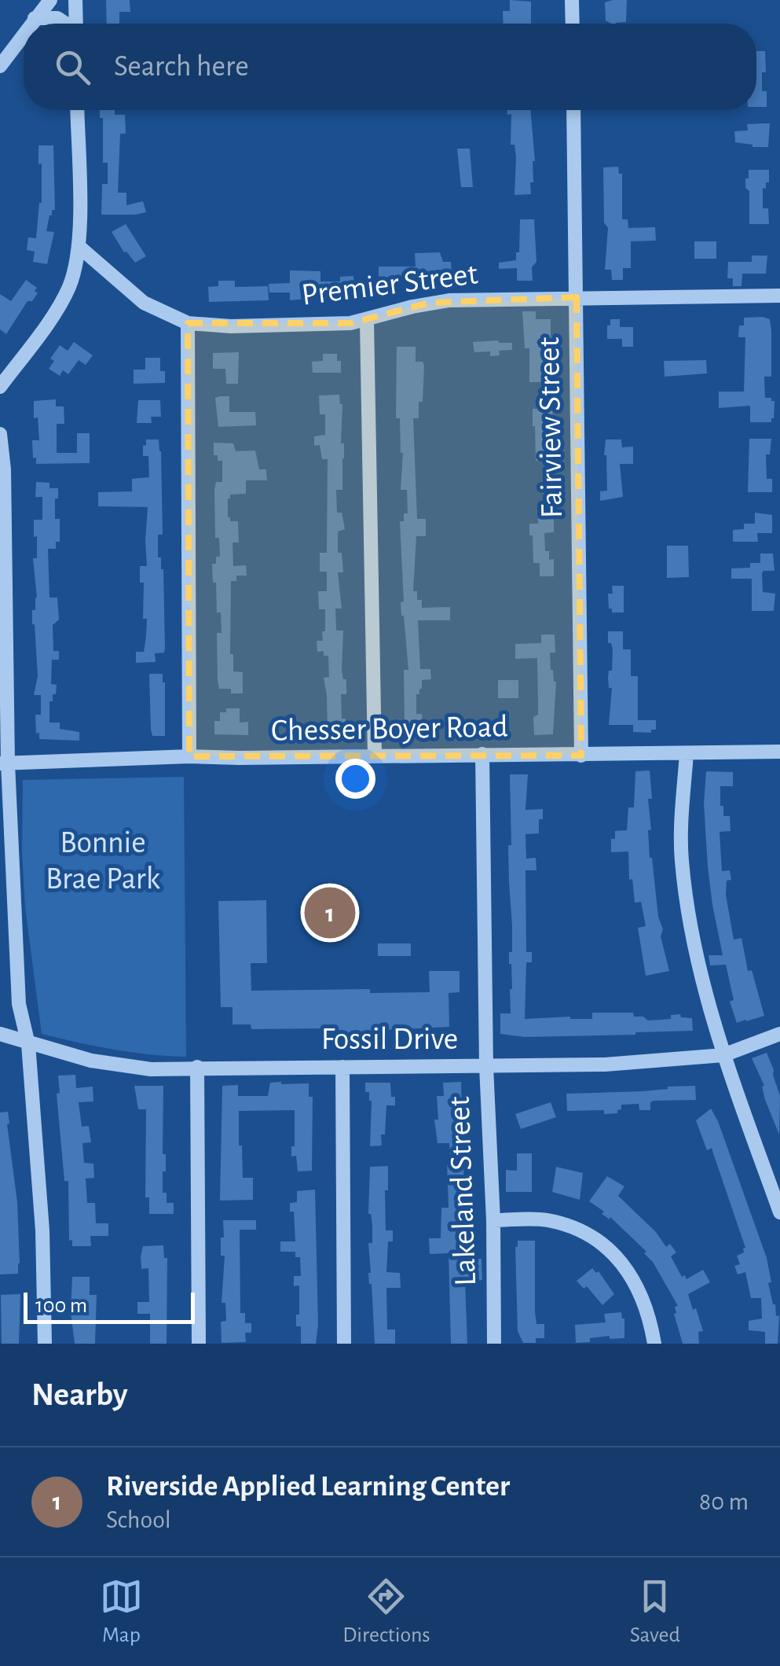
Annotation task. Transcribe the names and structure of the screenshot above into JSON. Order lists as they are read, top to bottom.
{
  "streets": {
    "street": [
      "Premier Street",
      "Fairview Street",
      "Chesser Boyer Road",
      "Fossil Drive",
      "Lakeland Street"
    ]
  },
  "crossings": [
    ["Premier Street", "Fairview Street"],
    ["Fairview Street", "Chesser Boyer Road"],
    ["Chesser Boyer Road", "Lakeland Street"],
    ["Fossil Drive", "Lakeland Street"]
  ],
  "parks": ["Bonnie Brae Park"],
  "scale_bar": "100 m",
  "page": {
    "search": "Search here",
    "pins": "1",
    "scale": "100 m",
    "heading": "Nearby",
    "list": [
      {
        "mark": "1",
        "name": "Riverside Applied Learning Center",
        "note": "School",
        "value": "80 m"
      }
    ],
    "nav": ["Map", "Directions", "Saved"]
  }
}
